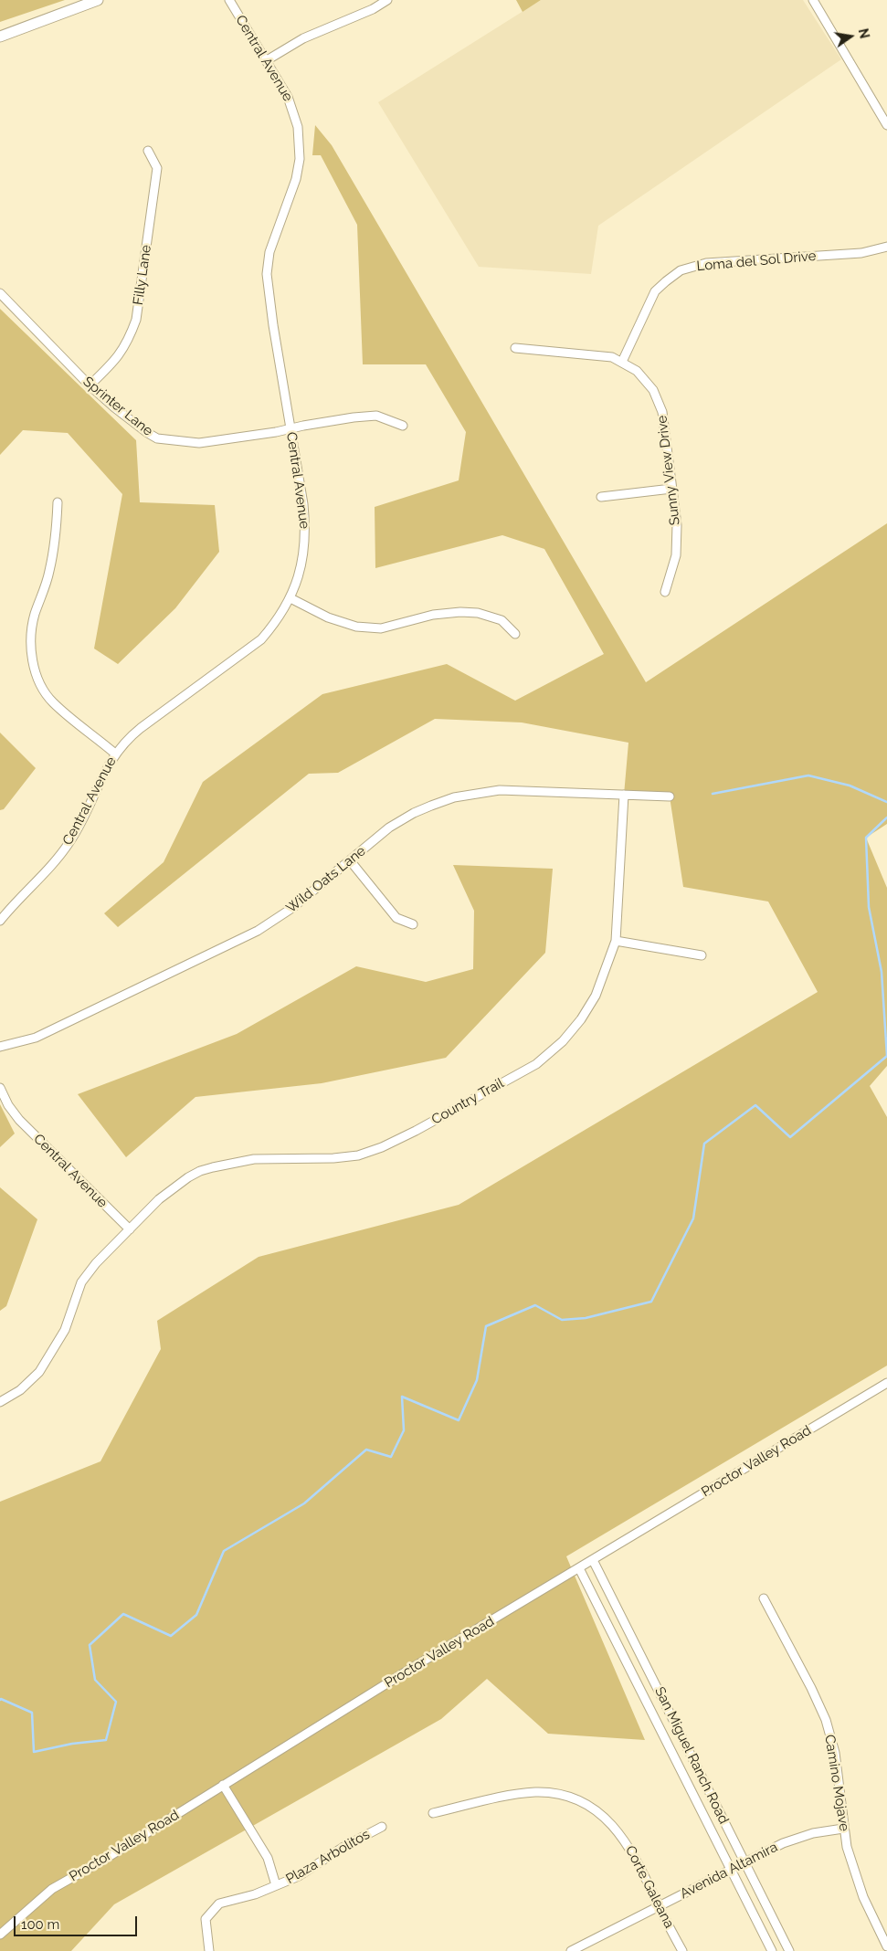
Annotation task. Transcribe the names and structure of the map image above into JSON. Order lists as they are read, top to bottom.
{
  "streets": {
    "street": [
      "Central Avenue",
      "Loma del Sol Drive",
      "Filly Lane",
      "Sprinter Lane",
      "Sunny View Drive",
      "Wild Oats Lane",
      "Country Trail",
      "Proctor Valley Road",
      "San Miguel Ranch Road",
      "Camino Mojave",
      "Plaza Arbolitos",
      "Avenida Altamira",
      "Corte Galeana"
    ]
  },
  "crossings": [
    ["Central Avenue", "Sprinter Lane"],
    ["Central Avenue", "Country Trail"],
    ["Loma del Sol Drive", "Sunny View Drive"],
    ["Filly Lane", "Sprinter Lane"],
    ["Wild Oats Lane", "Country Trail"],
    ["Proctor Valley Road", "San Miguel Ranch Road"],
    ["San Miguel Ranch Road", "Avenida Altamira"],
    ["Camino Mojave", "Avenida Altamira"],
    ["Avenida Altamira", "Corte Galeana"]
  ],
  "scale_bar": "100 m",
  "north": "right"
}
